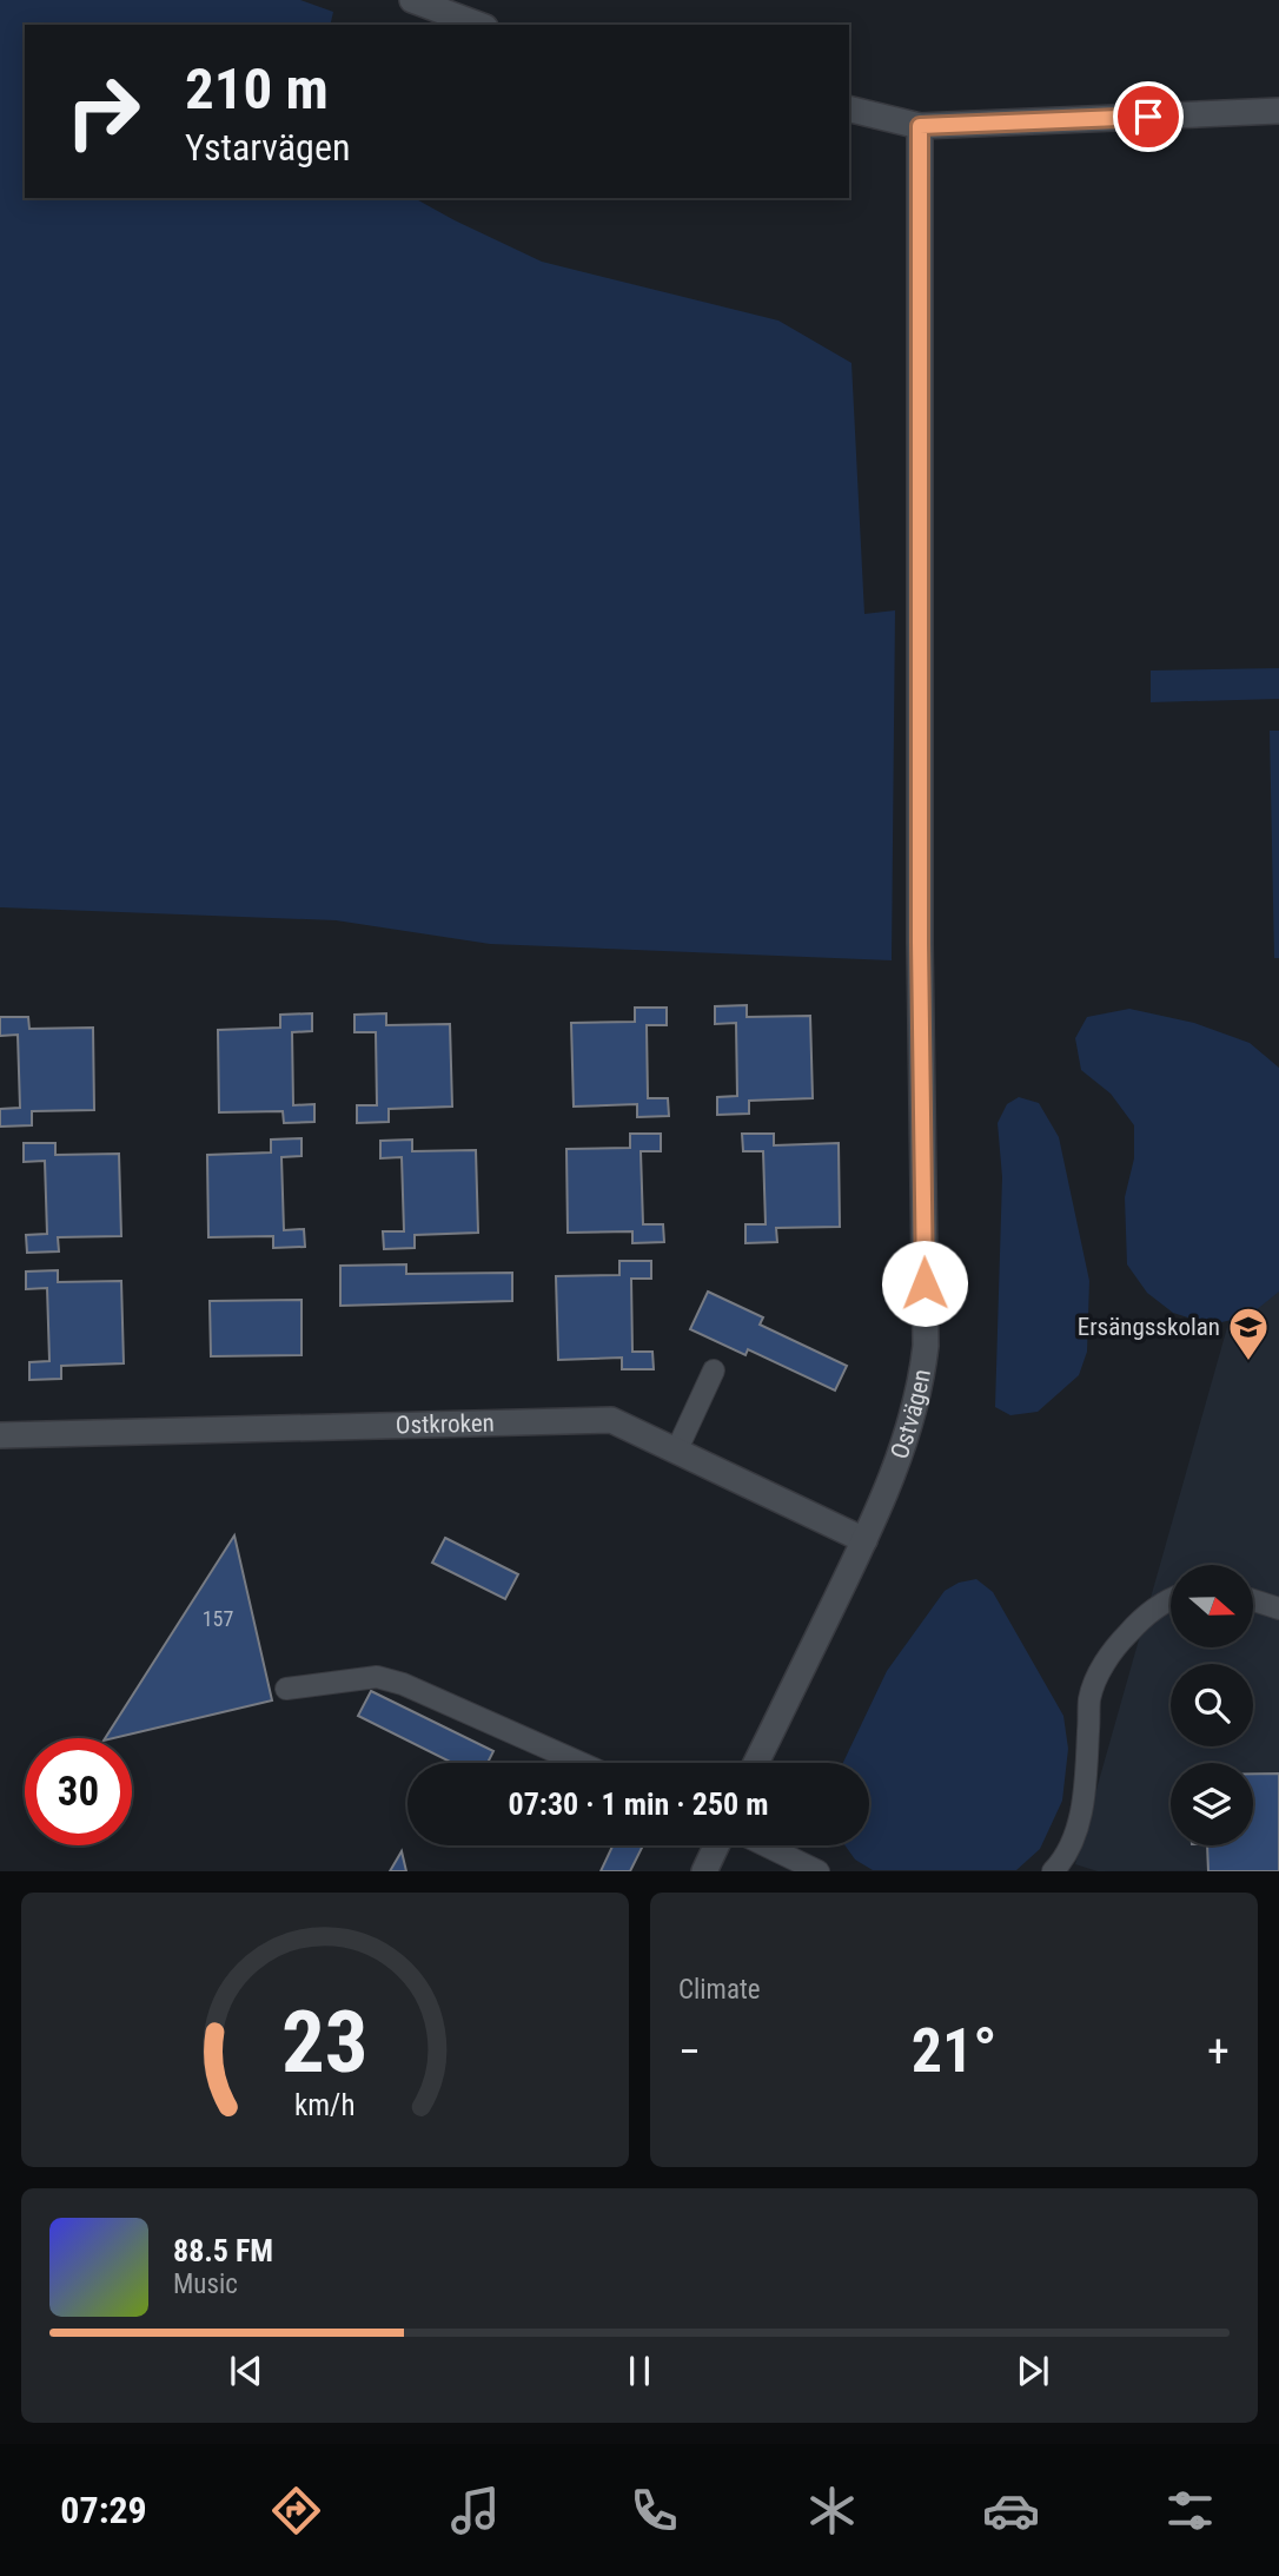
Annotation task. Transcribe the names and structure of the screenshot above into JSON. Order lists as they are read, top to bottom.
{
  "streets": {
    "street": ["Ostvägen", "Ostkroken"]
  },
  "crossings": [
    ["Ostvägen", "Ostkroken"]
  ],
  "places": {
    "school or university": ["Ersängsskolan"]
  },
  "house_numbers": ["157"],
  "north": "right",
  "page": {
    "turn": ["210 m", "Ystarvägen"],
    "limit": "30",
    "trip": "07:30 · 1 min · 250 m",
    "tile": "Climate",
    "heat": ["−", "21°", "+"],
    "song": ["88.5 FM", "Music"],
    "tabs": "07:29",
    "gauge": ["23", "km/h"]
  }
}
